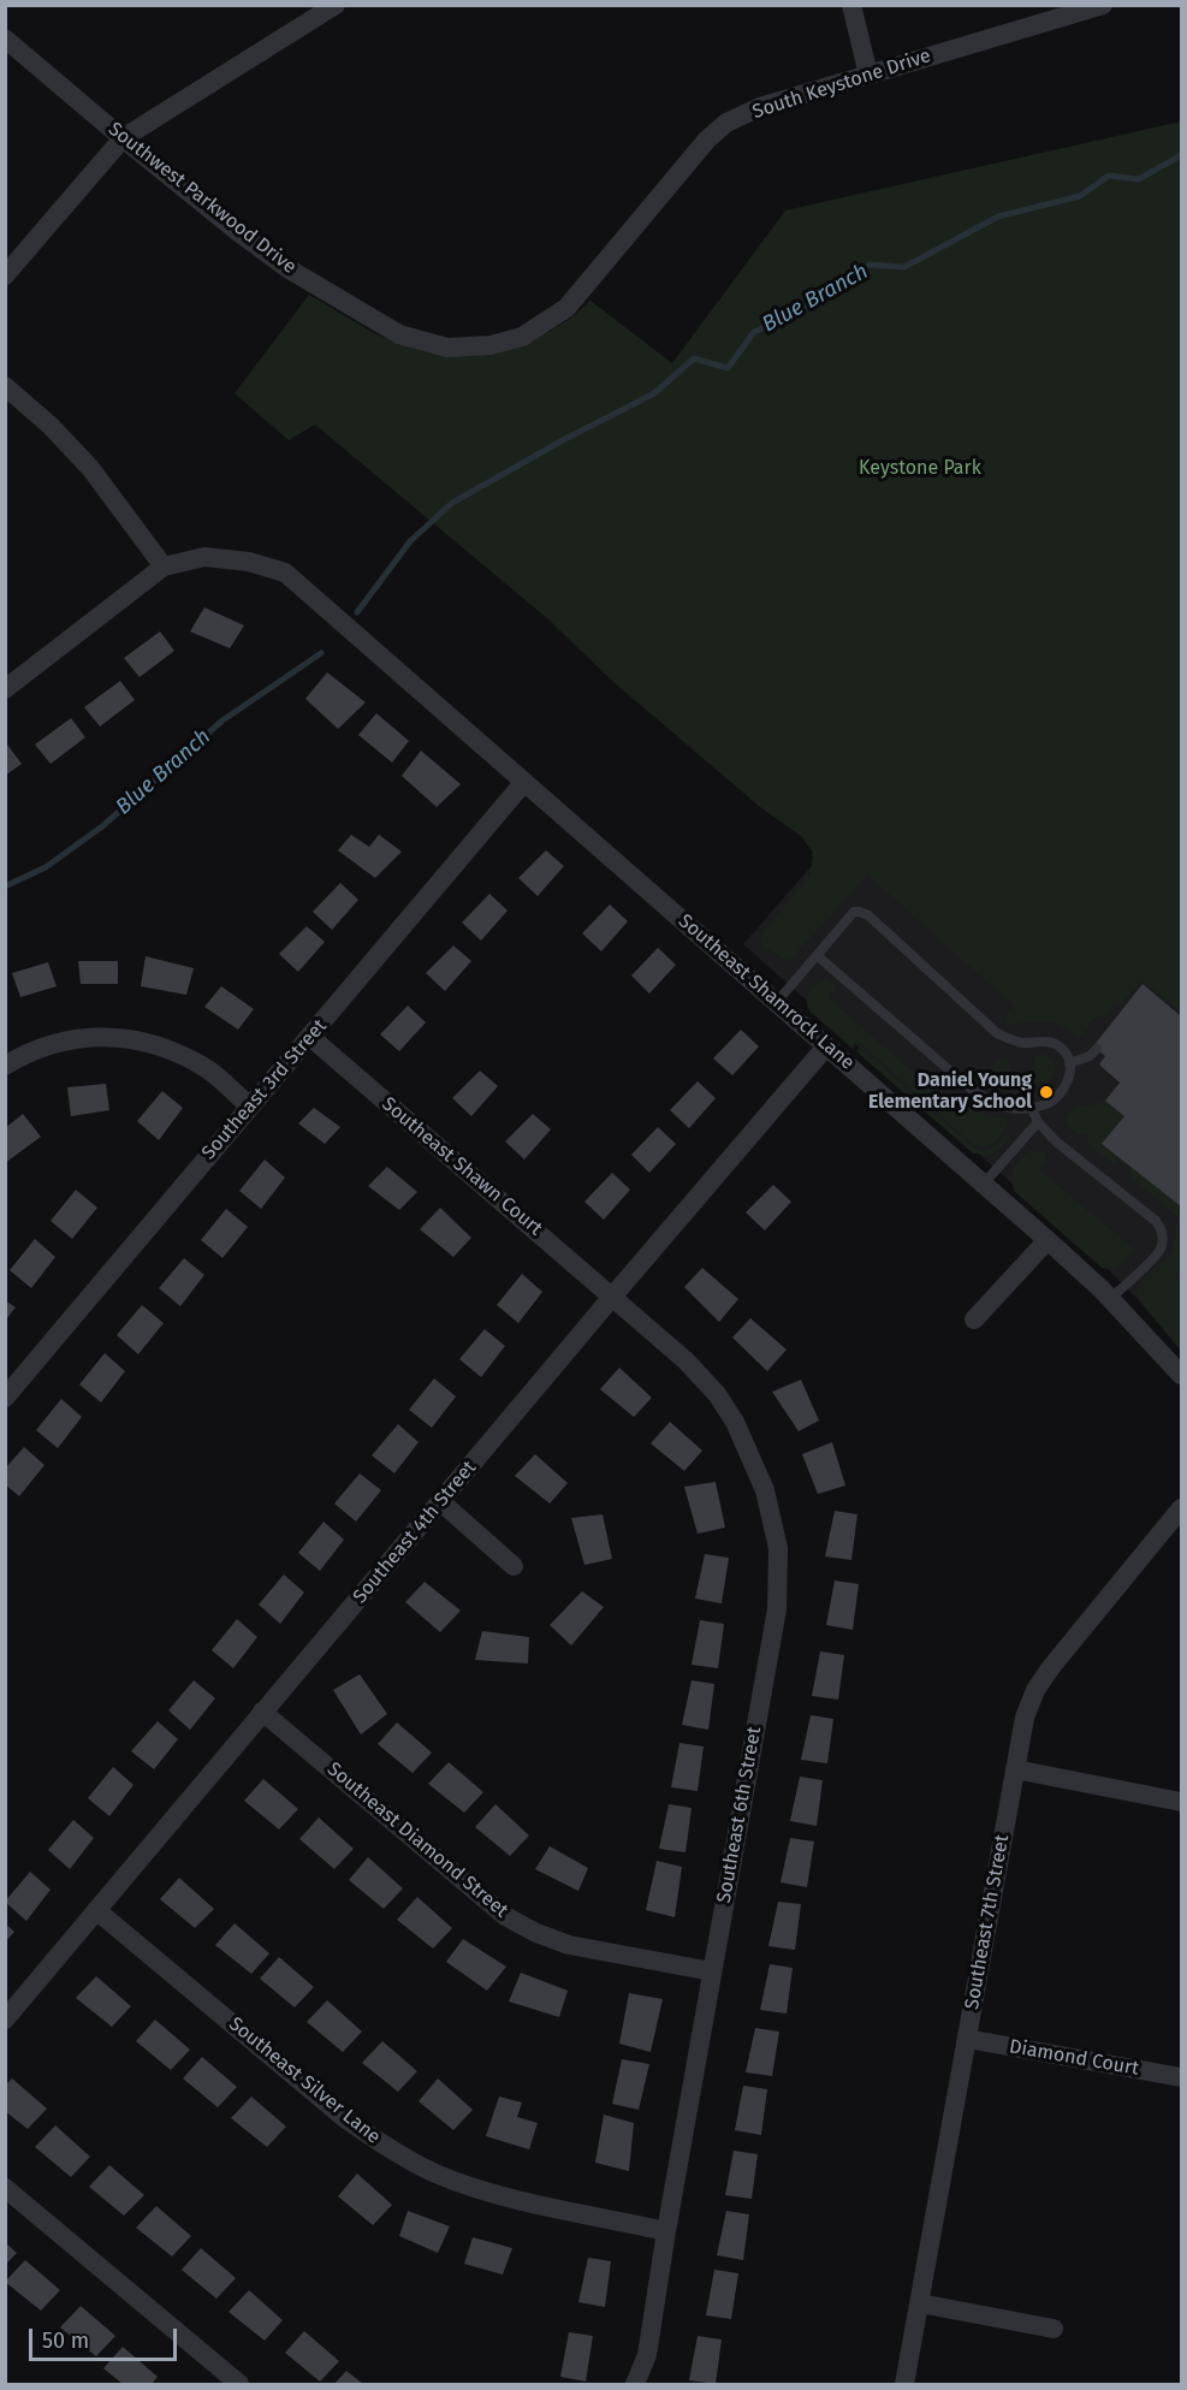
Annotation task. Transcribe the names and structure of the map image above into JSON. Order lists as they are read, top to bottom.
{
  "streets": {
    "street": [
      "South Keystone Drive",
      "Southwest Parkwood Drive",
      "Southeast Shamrock Lane",
      "Southeast 3rd Street",
      "Southeast Shawn Court",
      "Southeast 4th Street",
      "Southeast 6th Street",
      "Southeast Diamond Street",
      "Southeast 7th Street",
      "Diamond Court",
      "Southeast Silver Lane"
    ]
  },
  "crossings": [
    ["South Keystone Drive", "Southwest Parkwood Drive"],
    ["Southeast Shamrock Lane", "Southeast 3rd Street"],
    ["Southeast Shamrock Lane", "Southeast 4th Street"],
    ["Southeast 3rd Street", "Southeast Shawn Court"],
    ["Southeast Shawn Court", "Southeast 4th Street"],
    ["Southeast Shawn Court", "Southeast 6th Street"],
    ["Southeast 4th Street", "Southeast 6th Street"],
    ["Southeast 4th Street", "Southeast Diamond Street"],
    ["Southeast 4th Street", "Southeast Silver Lane"],
    ["Southeast 6th Street", "Southeast Diamond Street"],
    ["Southeast 6th Street", "Southeast Silver Lane"],
    ["Southeast 7th Street", "Diamond Court"]
  ],
  "water": ["Blue Branch"],
  "parks": ["Keystone Park"],
  "places": ["Daniel Young Elementary School"],
  "scale_bar": "50 m"
}
